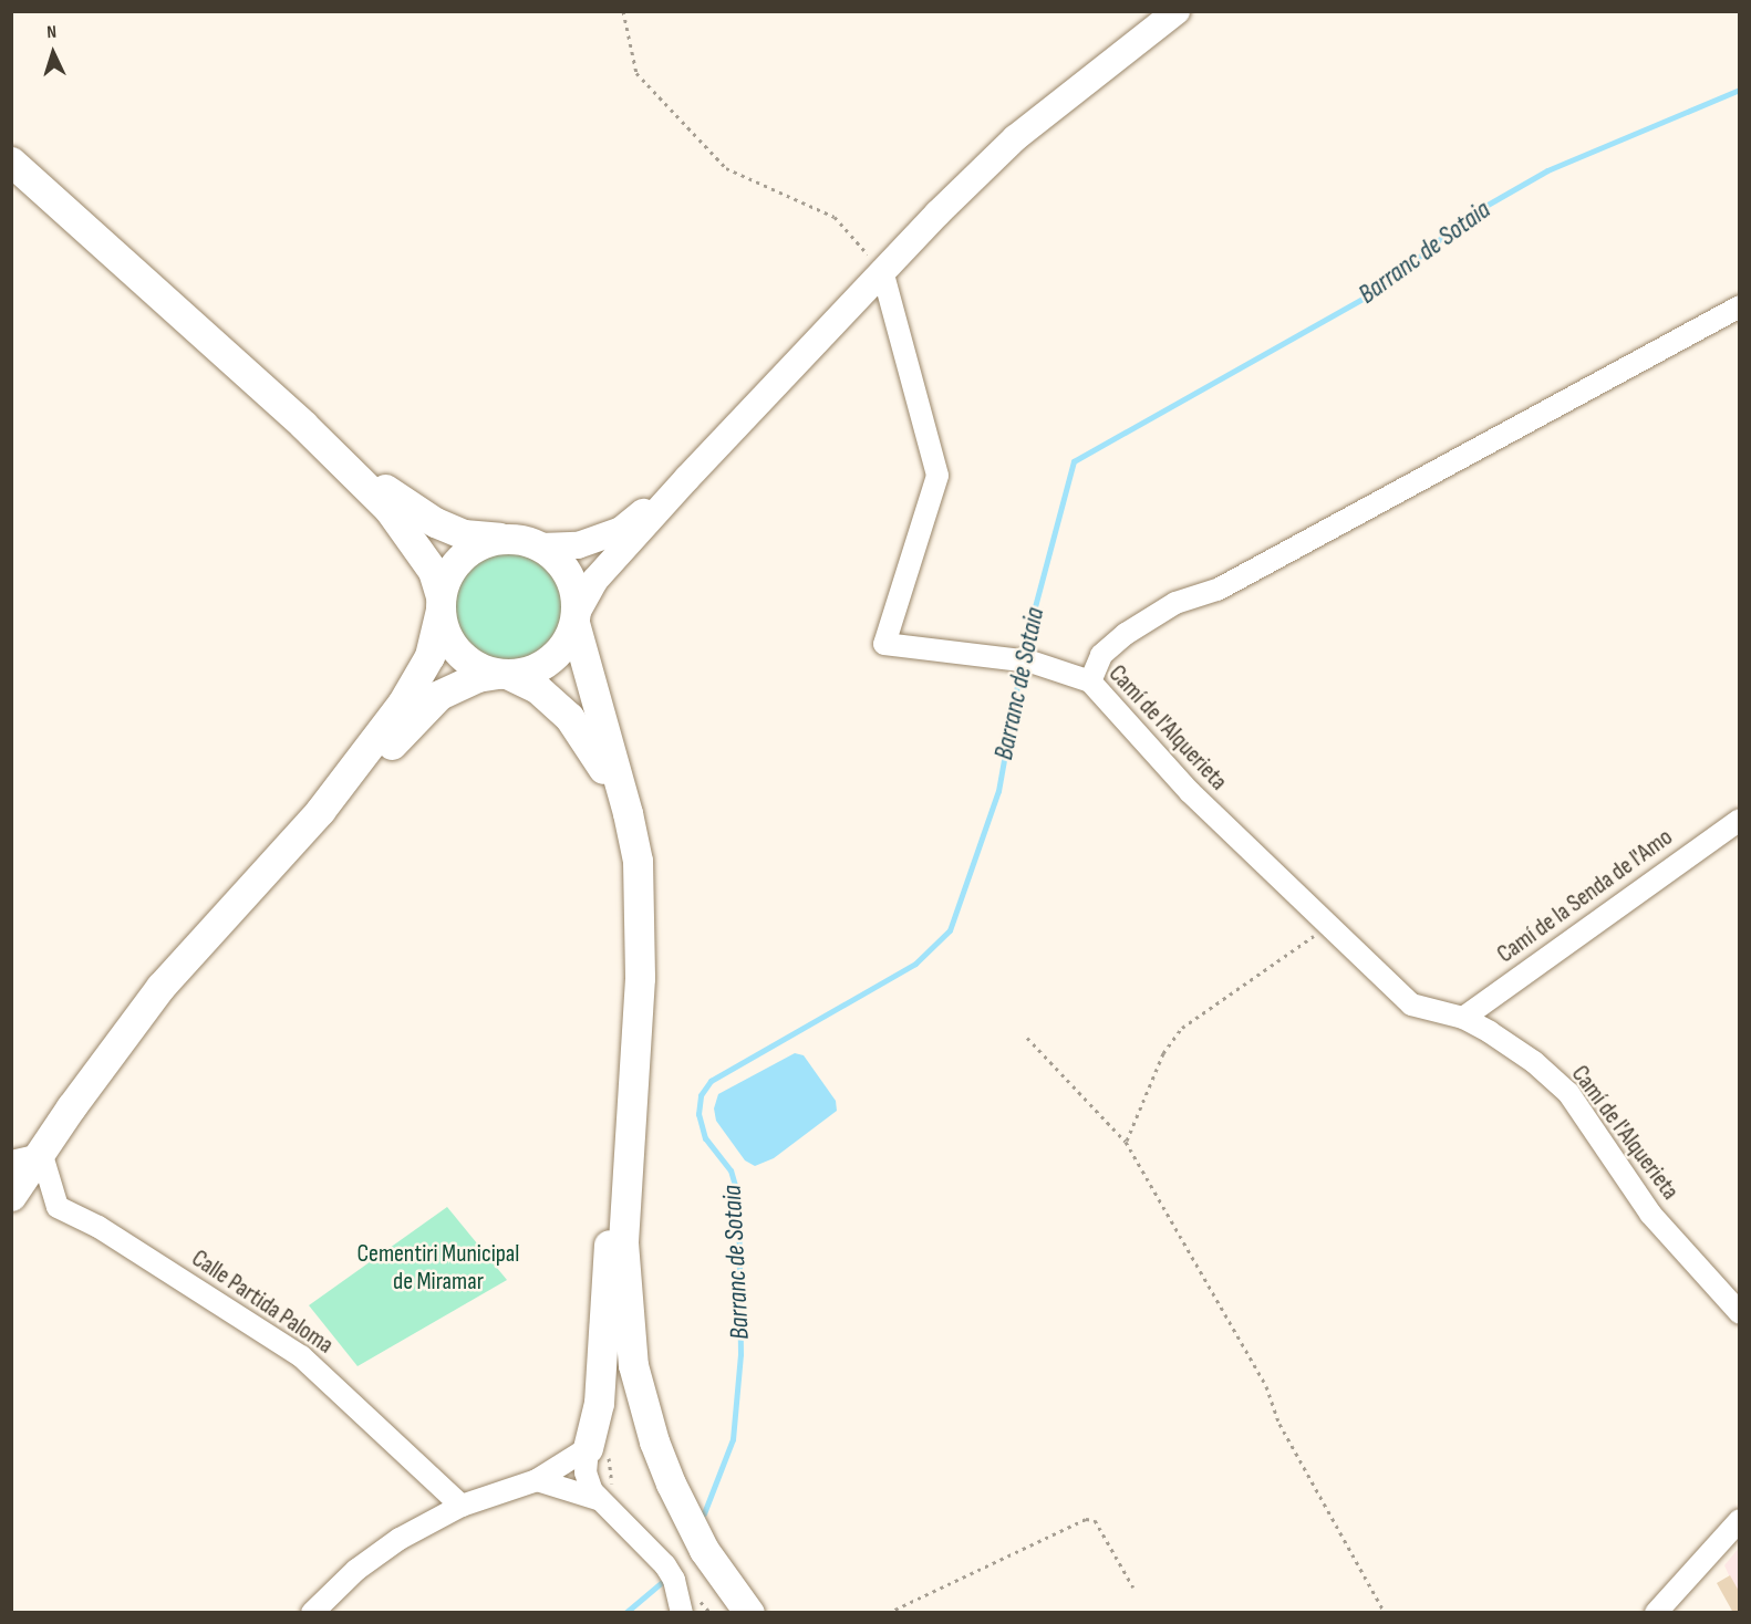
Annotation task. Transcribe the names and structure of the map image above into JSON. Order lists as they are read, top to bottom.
{
  "streets": {
    "street": ["Camí de l'Alquerieta", "Camí de la Senda de l'Amo", "Calle Partida Paloma"]
  },
  "crossings": [
    ["Camí de l'Alquerieta", "Camí de la Senda de l'Amo"]
  ],
  "water": ["Barranc de Sotaia"],
  "parks": ["Cementiri Municipal de Miramar"],
  "north": "top"
}
